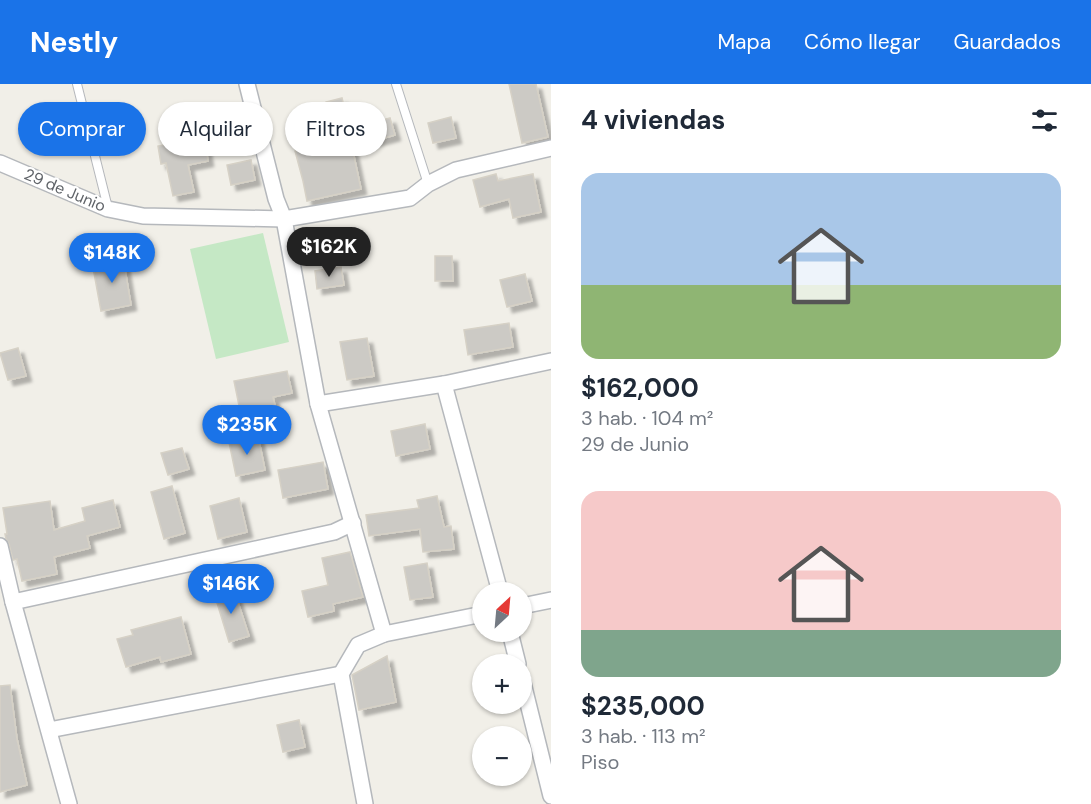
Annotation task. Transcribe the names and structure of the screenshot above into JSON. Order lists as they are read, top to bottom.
{
  "streets": {
    "street": ["29 de Junio"]
  },
  "north": "top right",
  "page": {
    "header": "Nestly",
    "nav": ["Mapa", "Cómo llegar", "Guardados"],
    "heading": "4 viviendas",
    "chip": ["Comprar", "Alquilar", "Filtros"],
    "list": [
      {
        "name": "$162,000",
        "note": "3 hab. · 104 m² · 29 de Junio"
      },
      {
        "name": "$235,000",
        "note": "3 hab. · 113 m² · Piso"
      }
    ],
    "price": [
      "$162K",
      "$148K",
      "$235K",
      "$146K"
    ],
    "map_buttons": ["+", "−"]
  }
}
